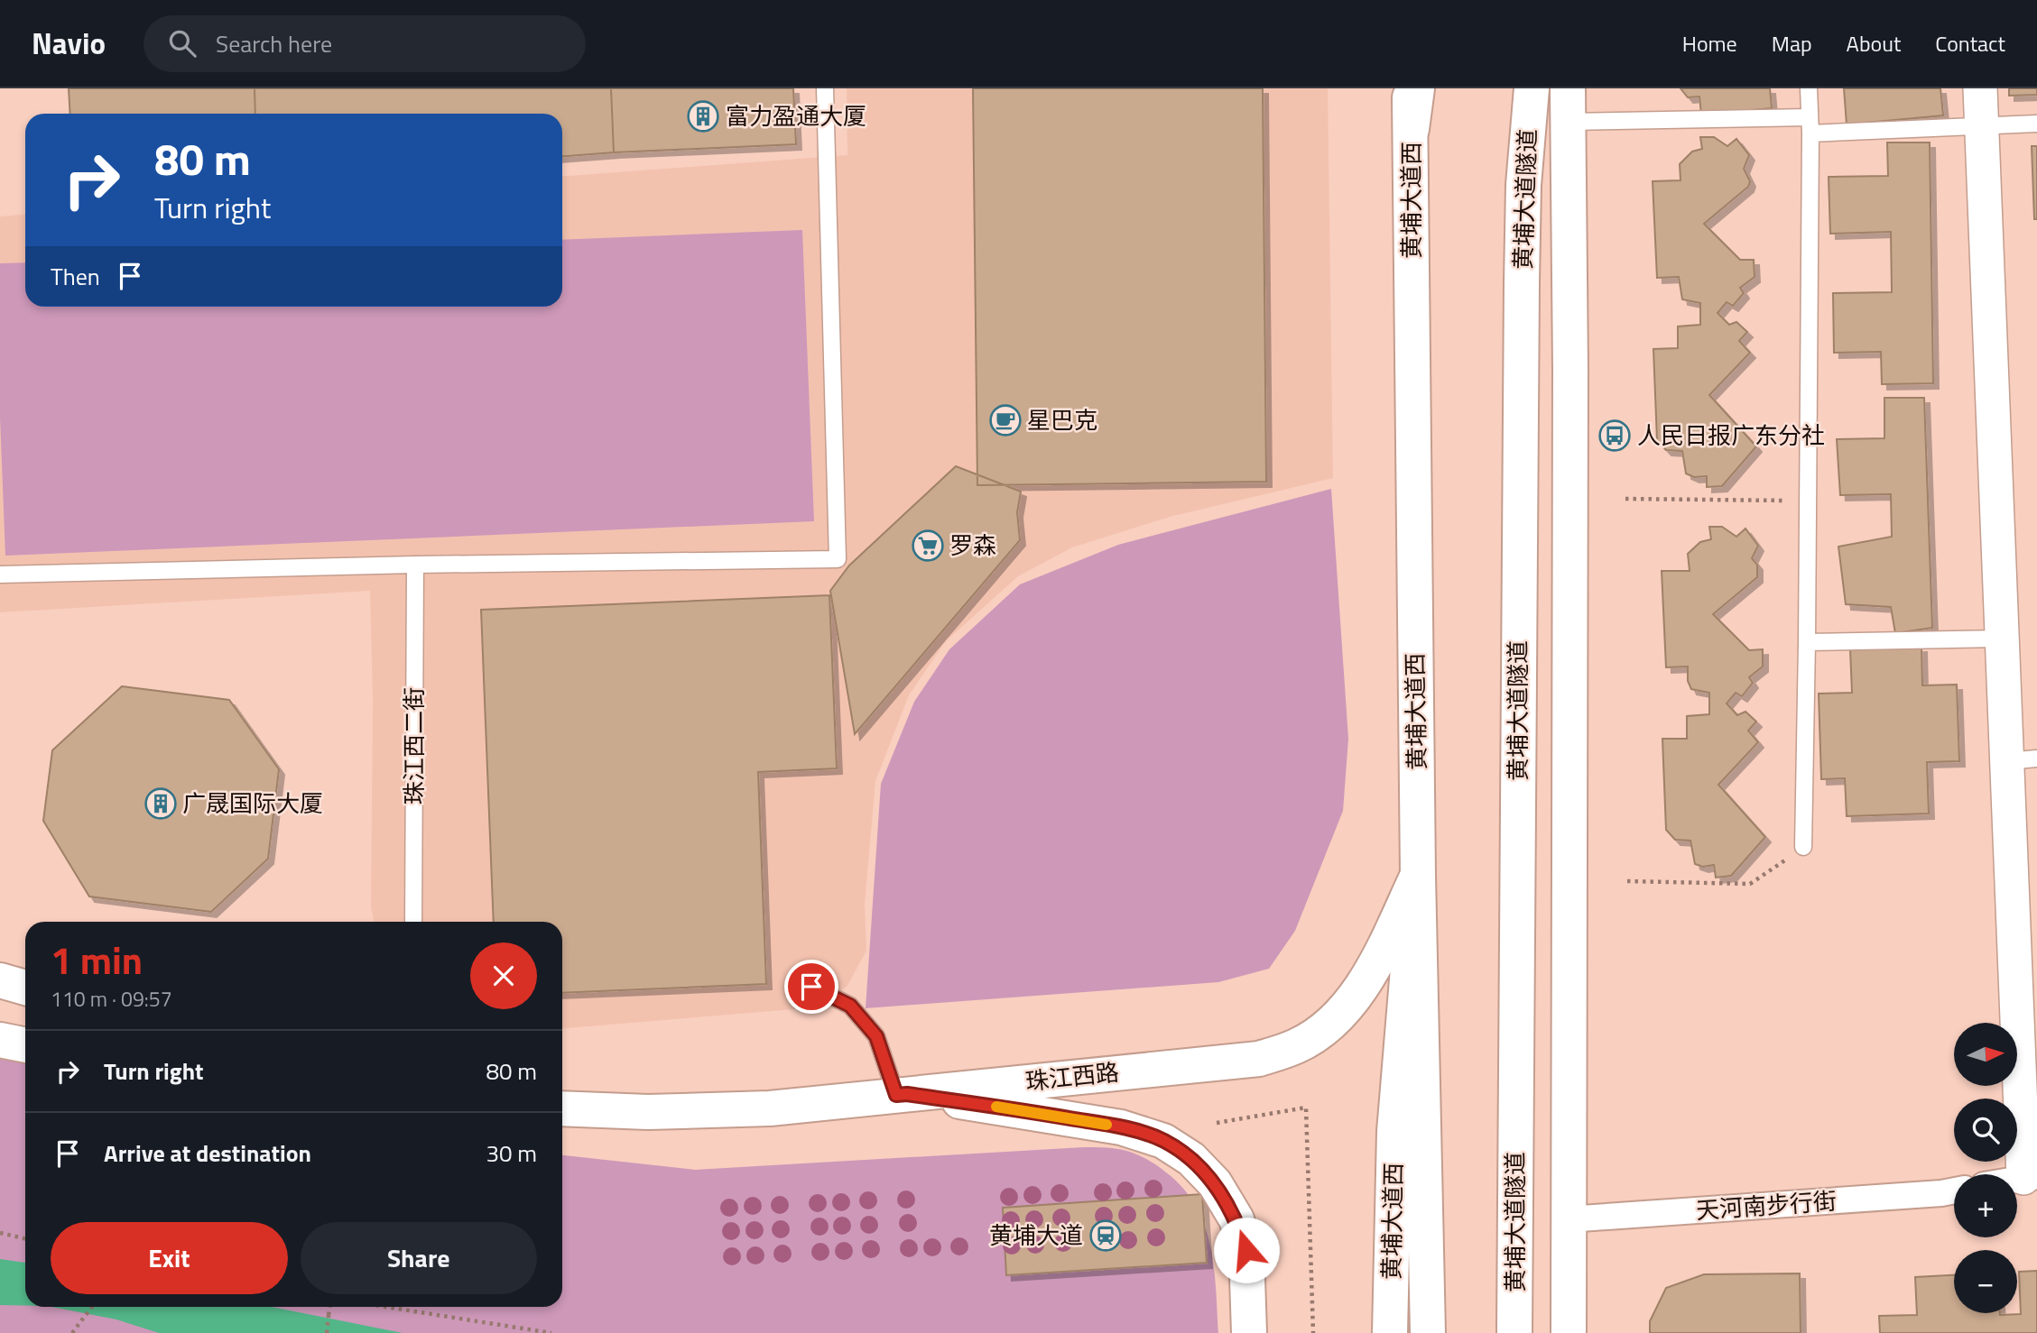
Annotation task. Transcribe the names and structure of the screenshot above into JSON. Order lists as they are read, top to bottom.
{
  "streets": {
    "main road": ["黄埔大道隧道", "黄埔大道西", "珠江西路"],
    "street": ["天河南步行街"],
    "lane": ["珠江西二街"]
  },
  "crossings": [
    ["黄埔大道西", "珠江西路"]
  ],
  "places": {
    "building": ["富力盈通大厦", "广晟国际大厦"],
    "cafe": ["星巴克"],
    "bus stop": ["人民日报广东分社"],
    "supermarket": ["罗森"],
    "station": ["黄埔大道"]
  },
  "north": "right",
  "page": {
    "header": "Navio",
    "search": "Search here",
    "nav": [
      "Home",
      "Map",
      "About",
      "Contact"
    ],
    "turn": ["80 m", "Turn right"],
    "then": "Then",
    "heading": ["1 min", "110 m · 09:57"],
    "map_buttons": ["+", "−"],
    "list": [
      {
        "name": "Turn right",
        "value": "80 m"
      },
      {
        "name": "Arrive at destination",
        "value": "30 m"
      }
    ],
    "buttons": ["Exit", "Share"]
  }
}
